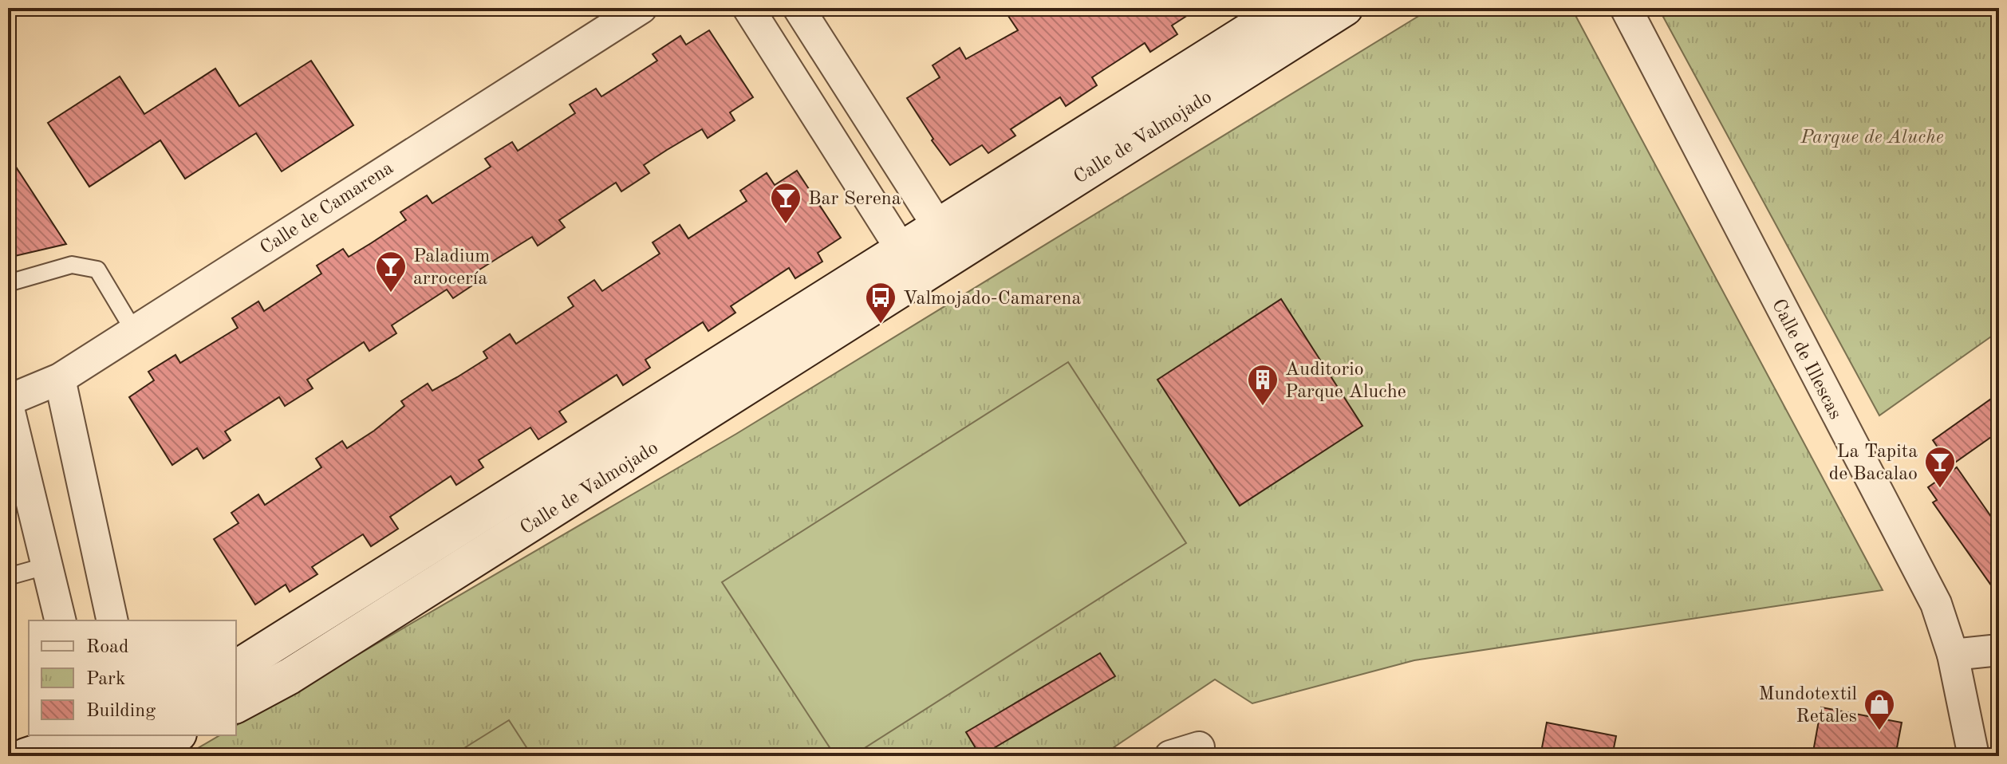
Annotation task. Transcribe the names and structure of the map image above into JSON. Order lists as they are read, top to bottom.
{
  "streets": {
    "street": ["Calle de Valmojado", "Calle de Camarena", "Calle de Illescas"]
  },
  "parks": ["Parque de Aluche"],
  "places": {
    "bar": ["Bar Serena", "Paladium arrocería", "La Tapita de Bacalao"],
    "bus stop": ["Valmojado-Camarena"],
    "building": ["Auditorio Parque Aluche"],
    "shop": ["Mundotextil Retales"]
  },
  "legend": ["Road", "Park", "Building"]
}
